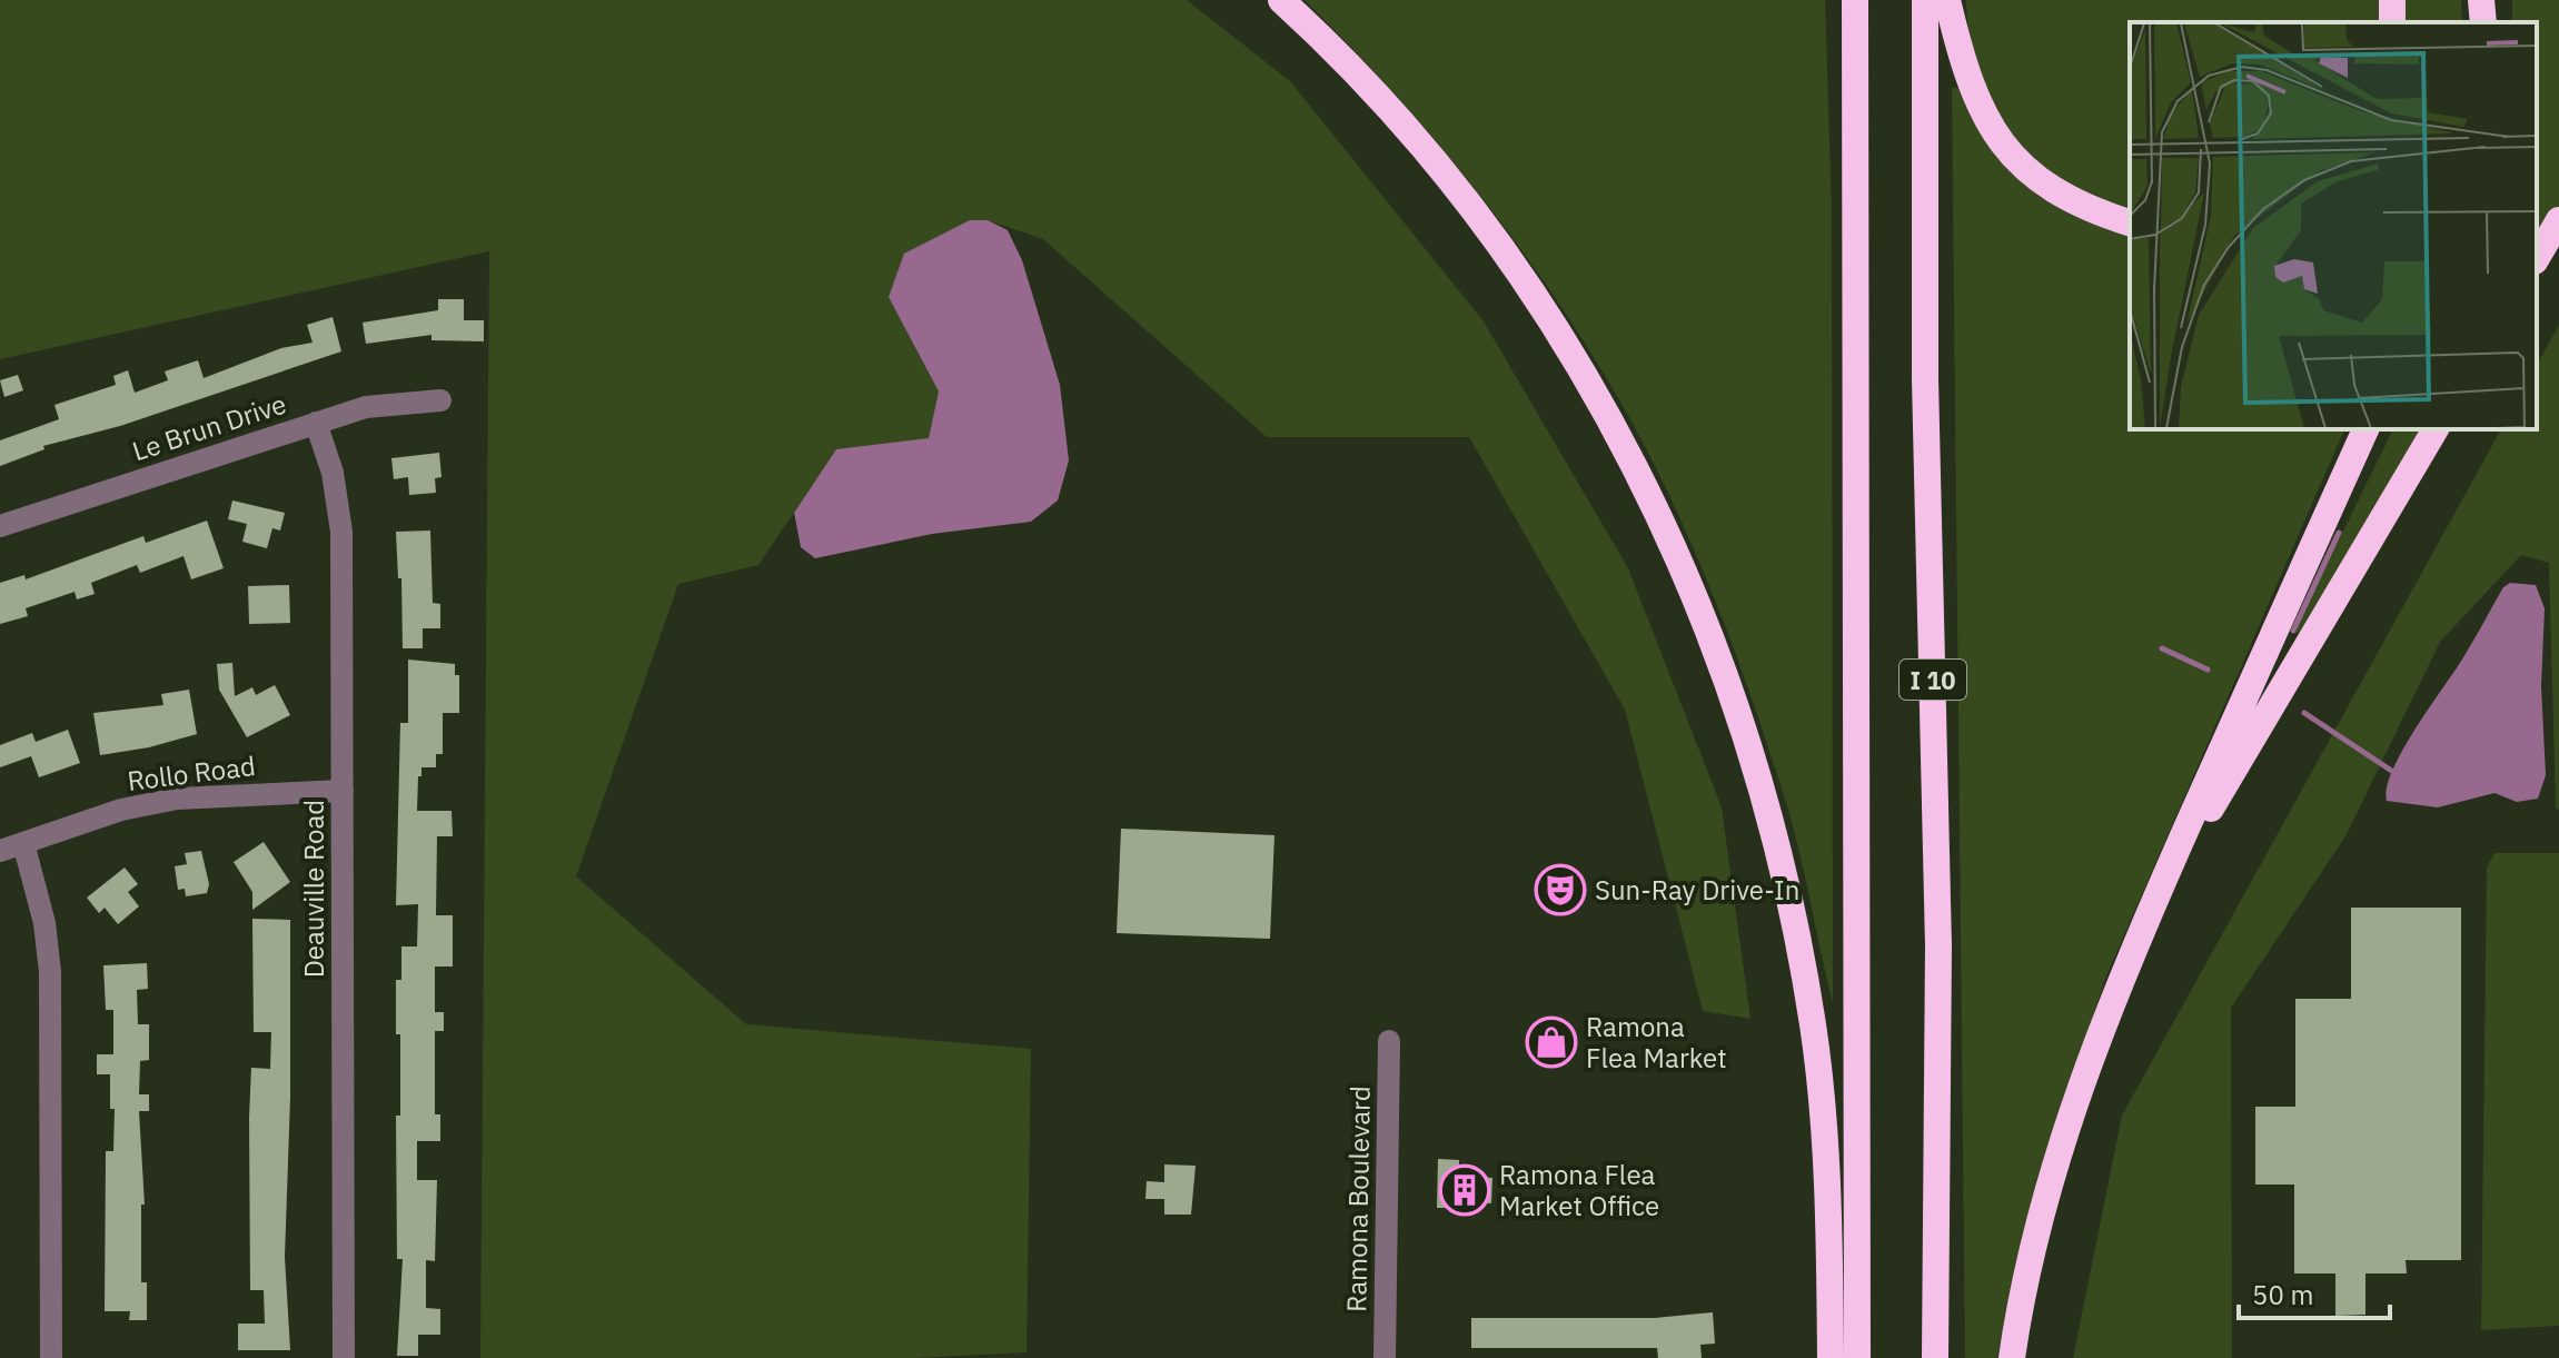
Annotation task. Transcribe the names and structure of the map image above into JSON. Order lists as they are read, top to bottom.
{
  "streets": {
    "highway": ["I 10"],
    "street": [
      "Le Brun Drive",
      "Rollo Road",
      "Deauville Road",
      "Ramona Boulevard"
    ]
  },
  "crossings": [
    ["Le Brun Drive", "Deauville Road"],
    ["Rollo Road", "Deauville Road"]
  ],
  "places": {
    "theatre": ["Sun-Ray Drive-In"],
    "shop": ["Ramona Flea Market"],
    "building": ["Ramona Flea Market Office"]
  },
  "scale_bar": "50 m"
}
